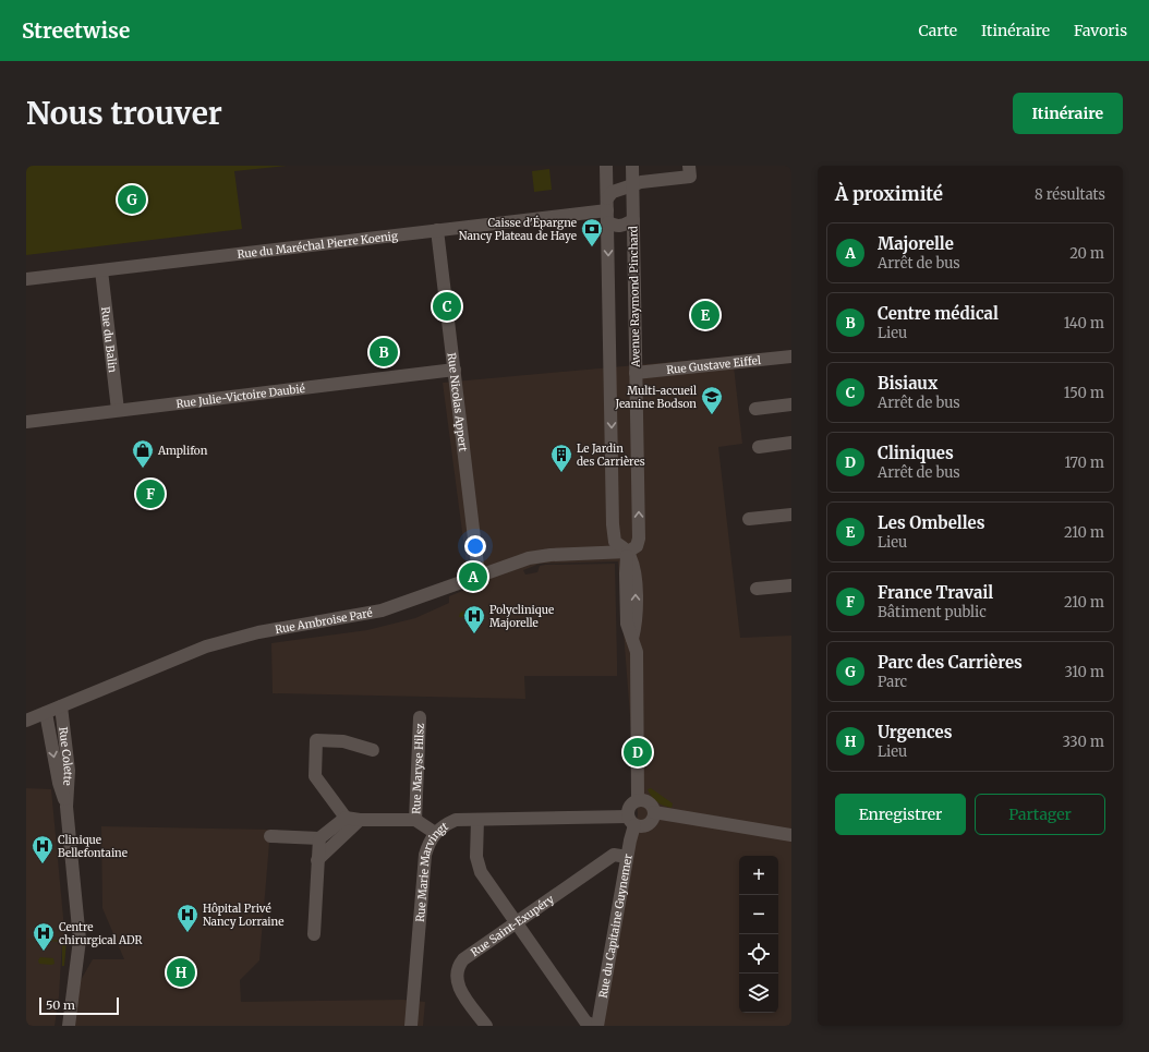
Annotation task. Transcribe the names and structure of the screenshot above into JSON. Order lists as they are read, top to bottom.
{
  "streets": {
    "street": [
      "Rue du Maréchal Pierre Koenig",
      "Avenue Raymond Pinchard",
      "Rue du Balin",
      "Rue Gustave Eiffel",
      "Rue Julie-Victoire Daubié",
      "Rue Nicolas Appert",
      "Rue Ambroise Paré",
      "Rue Colette",
      "Rue Maryse Hilsz",
      "Rue Marie Marvingt",
      "Rue Saint-Exupéry",
      "Rue du Capitaine Guynemer"
    ]
  },
  "crossings": [
    ["Rue du Maréchal Pierre Koenig", "Avenue Raymond Pinchard"],
    ["Rue du Maréchal Pierre Koenig", "Rue du Balin"],
    ["Rue du Maréchal Pierre Koenig", "Rue Nicolas Appert"],
    ["Avenue Raymond Pinchard", "Rue Gustave Eiffel"],
    ["Avenue Raymond Pinchard", "Rue Ambroise Paré"],
    ["Avenue Raymond Pinchard", "Rue Marie Marvingt"],
    ["Avenue Raymond Pinchard", "Rue du Capitaine Guynemer"],
    ["Rue du Balin", "Rue Julie-Victoire Daubié"],
    ["Rue Julie-Victoire Daubié", "Rue Nicolas Appert"],
    ["Rue Nicolas Appert", "Rue Ambroise Paré"],
    ["Rue Ambroise Paré", "Rue Colette"],
    ["Rue Marie Marvingt", "Rue du Capitaine Guynemer"],
    ["Rue Saint-Exupéry", "Rue du Capitaine Guynemer"]
  ],
  "places": {
    "bank": ["Caisse d'Épargne Nancy Plateau de Haye"],
    "school or university": ["Multi-accueil Jeanine Bodson"],
    "shop": ["Amplifon"],
    "building": ["Le Jardin des Carrières"],
    "hospital": [
      "Polyclinique Majorelle",
      "Clinique Bellefontaine",
      "Hôpital Privé Nancy Lorraine",
      "Centre chirurgical ADR"
    ]
  },
  "scale_bar": "50 m",
  "page": {
    "header": "Streetwise",
    "nav": ["Carte", "Itinéraire", "Favoris"],
    "buttons": [
      "Itinéraire",
      ["Enregistrer", "Partager"]
    ],
    "title": "Nous trouver",
    "heading": ["À proximité", "8 résultats"],
    "pins": [
      "G",
      "C",
      "E",
      "B",
      "F",
      "A",
      "D",
      "H"
    ],
    "list": [
      {
        "mark": "A",
        "name": "Majorelle",
        "note": "Arrêt de bus",
        "value": "20 m"
      },
      {
        "mark": "B",
        "name": "Centre médical",
        "note": "Lieu",
        "value": "140 m"
      },
      {
        "mark": "C",
        "name": "Bisiaux",
        "note": "Arrêt de bus",
        "value": "150 m"
      },
      {
        "mark": "D",
        "name": "Cliniques",
        "note": "Arrêt de bus",
        "value": "170 m"
      },
      {
        "mark": "E",
        "name": "Les Ombelles",
        "note": "Lieu",
        "value": "210 m"
      },
      {
        "mark": "F",
        "name": "France Travail",
        "note": "Bâtiment public",
        "value": "210 m"
      },
      {
        "mark": "G",
        "name": "Parc des Carrières",
        "note": "Parc",
        "value": "310 m"
      },
      {
        "mark": "H",
        "name": "Urgences",
        "note": "Lieu",
        "value": "330 m"
      }
    ],
    "map_buttons": ["+", "−"],
    "scale": "50 m"
  }
}
